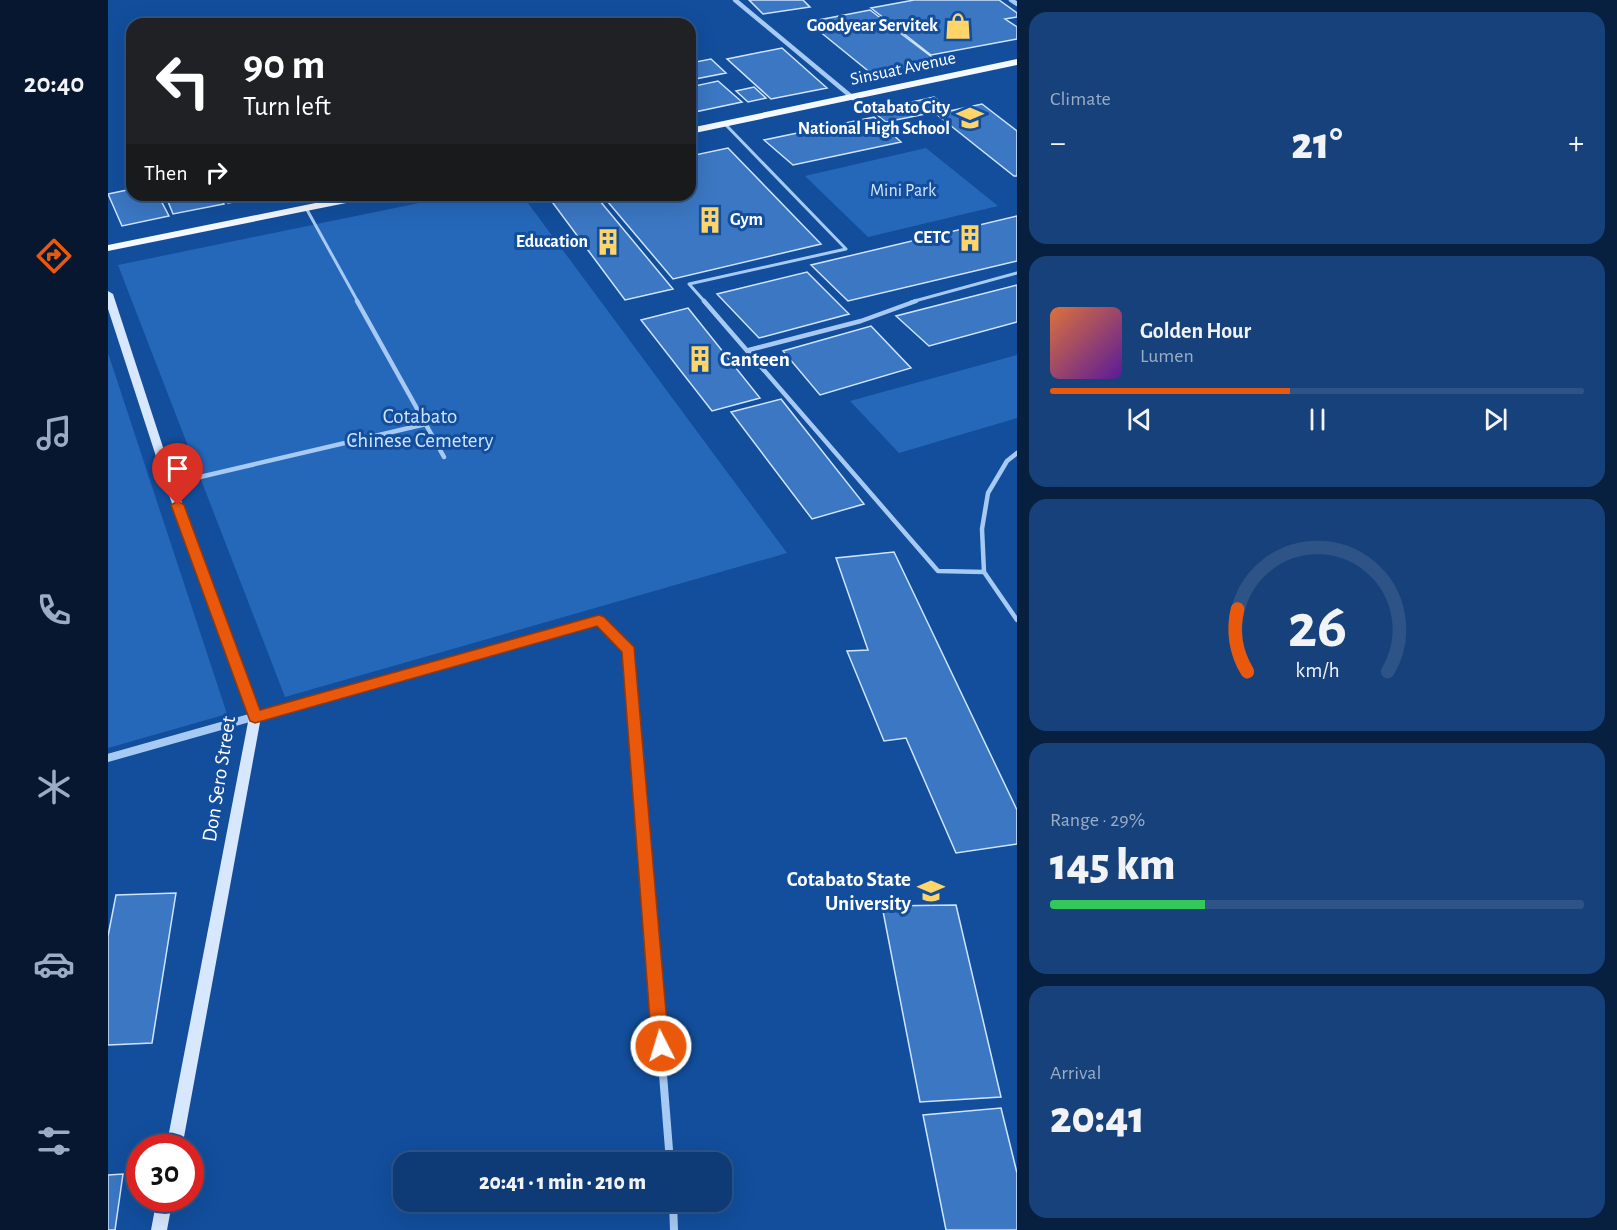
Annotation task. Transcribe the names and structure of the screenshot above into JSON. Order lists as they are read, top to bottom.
{
  "streets": {
    "main road": ["Sinsuat Avenue", "Don Sero Street"]
  },
  "parks": ["Mini Park", "Cotabato Chinese Cemetery"],
  "places": {
    "shop": ["Goodyear Servitek"],
    "school or university": ["Cotabato City National High School", "Cotabato State University"],
    "building": [
      "Gym",
      "CETC",
      "Education",
      "Canteen"
    ]
  },
  "page": {
    "tabs": "20:40",
    "tile": [
      "Climate",
      ["Range · 29%", "145 km"],
      ["Arrival", "20:41"]
    ],
    "turn": ["90 m", "Turn left"],
    "heat": ["−", "21°", "+"],
    "then": "Then",
    "song": ["Golden Hour", "Lumen"],
    "limit": "30",
    "trip": "20:41 · 1 min · 210 m",
    "gauge": ["26", "km/h"]
  }
}
